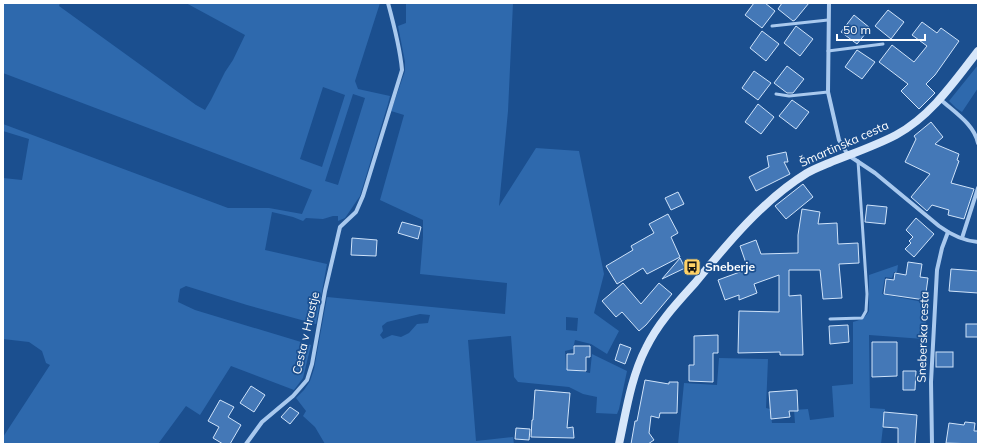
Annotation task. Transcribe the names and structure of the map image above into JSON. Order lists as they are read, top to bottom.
{
  "streets": {
    "main road": ["Šmartinska cesta"],
    "street": ["Cesta v Hrastje", "Sneberska cesta"]
  },
  "places": {
    "bus stop": ["Sneberje"]
  },
  "scale_bar": "50 m"
}
